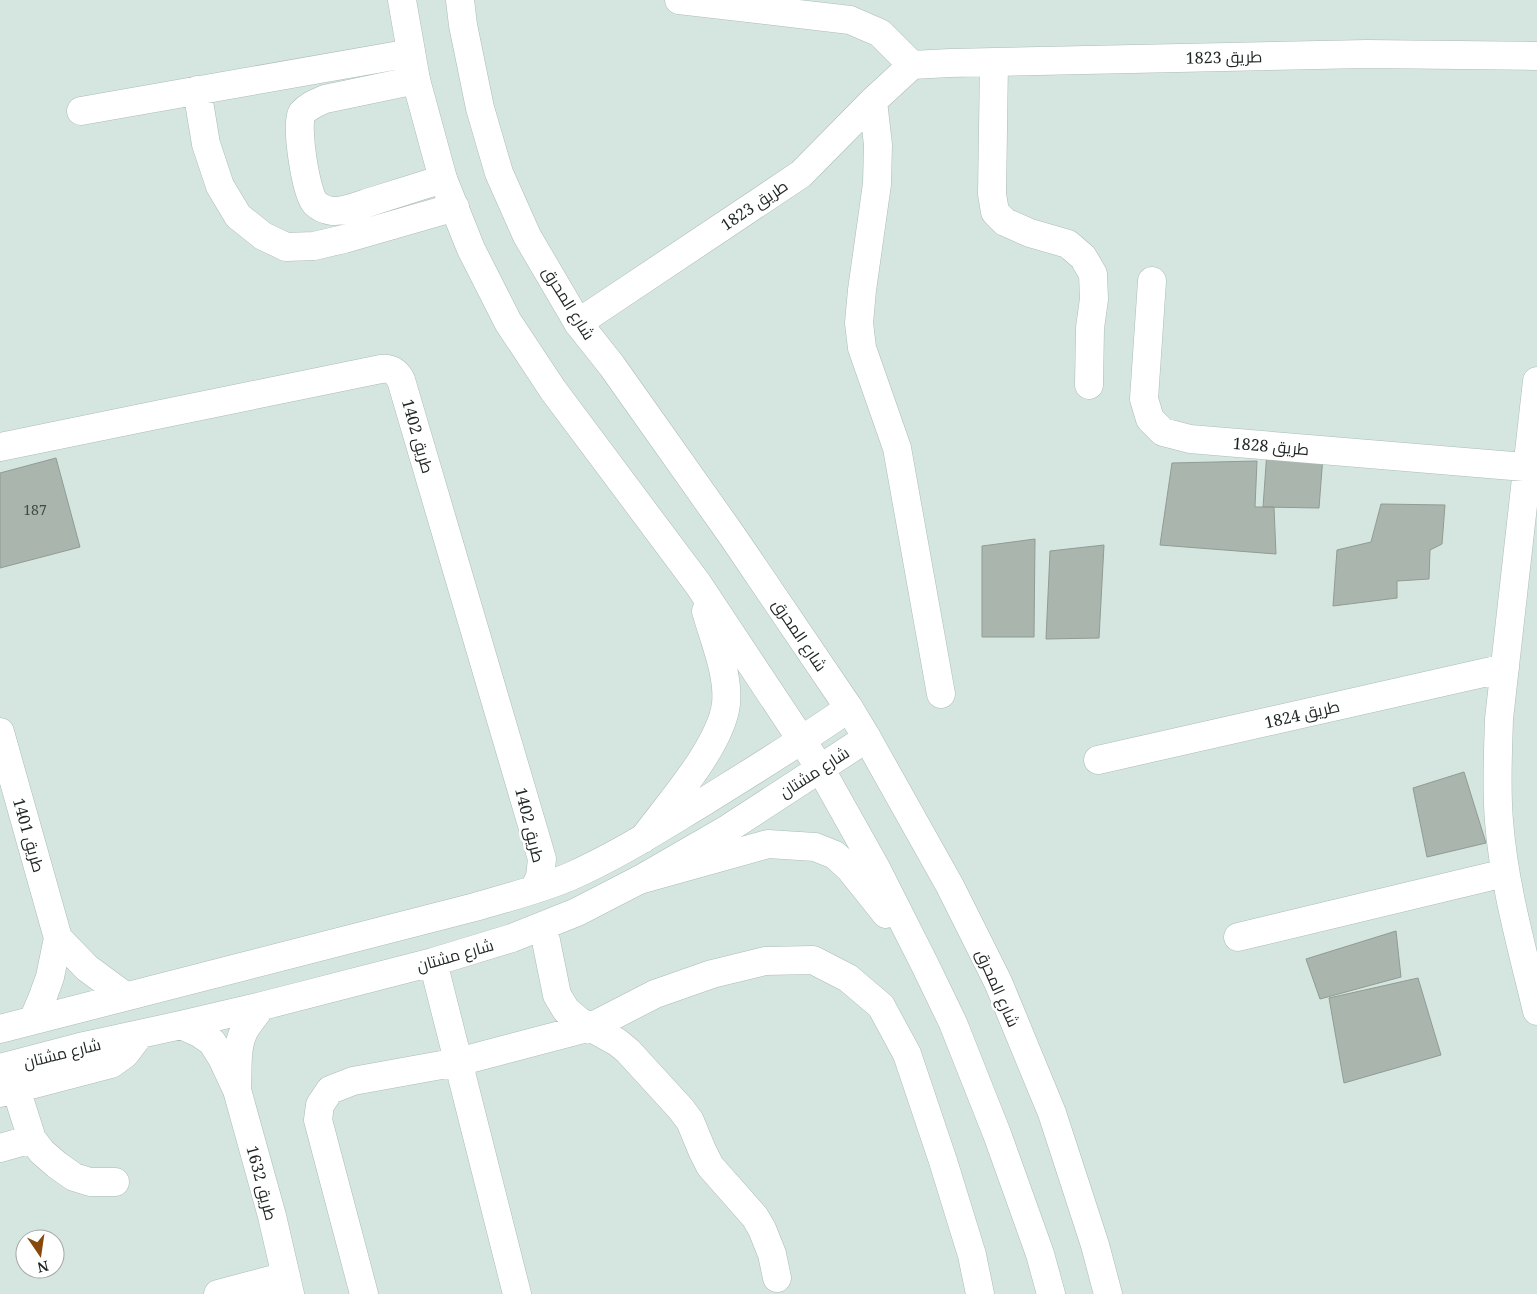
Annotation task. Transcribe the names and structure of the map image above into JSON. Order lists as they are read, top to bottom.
{
  "streets": {
    "street": [
      "طريق 1823",
      "شارع المحرق",
      "طريق 1402",
      "طريق 1828",
      "طريق 1824",
      "شارع مشتان",
      "طريق 1401",
      "طريق 1632"
    ]
  },
  "crossings": [
    ["طريق 1823", "شارع المحرق"],
    ["شارع المحرق", "شارع مشتان"],
    ["طريق 1402", "شارع مشتان"],
    ["شارع مشتان", "طريق 1401"],
    ["شارع مشتان", "طريق 1632"]
  ],
  "house_numbers": ["187"],
  "north": "bottom"
}
